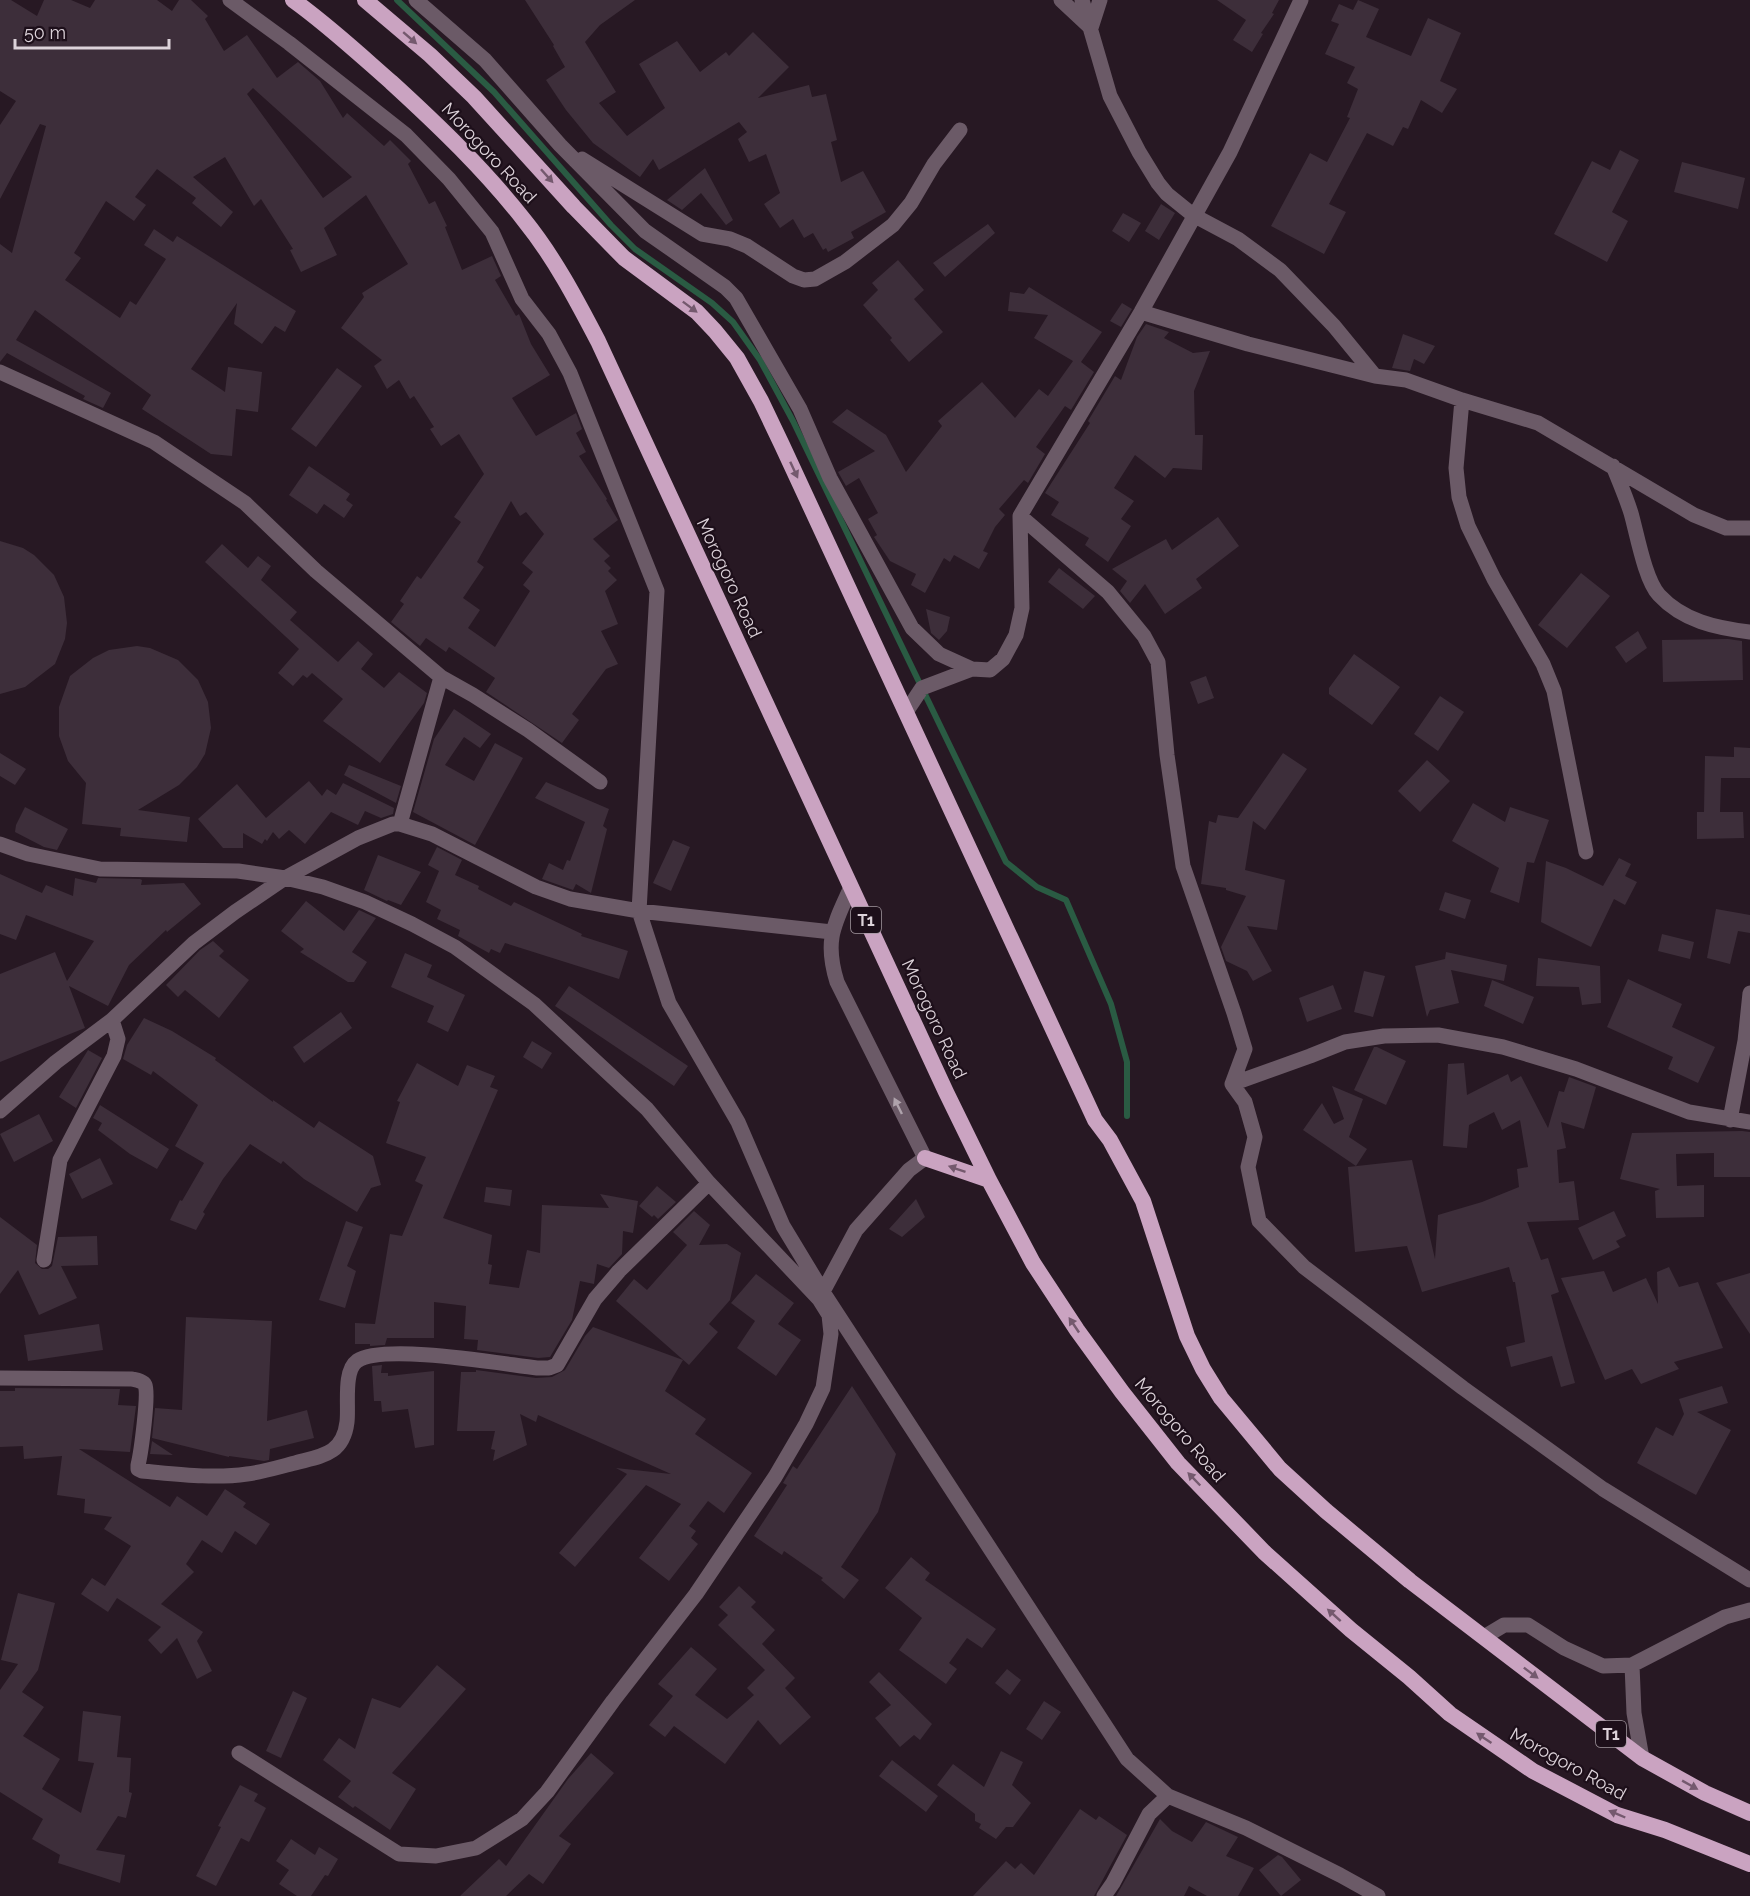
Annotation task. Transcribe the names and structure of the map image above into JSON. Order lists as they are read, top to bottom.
{
  "streets": {
    "highway": ["Morogoro Road", "T1"]
  },
  "scale_bar": "50 m"
}
